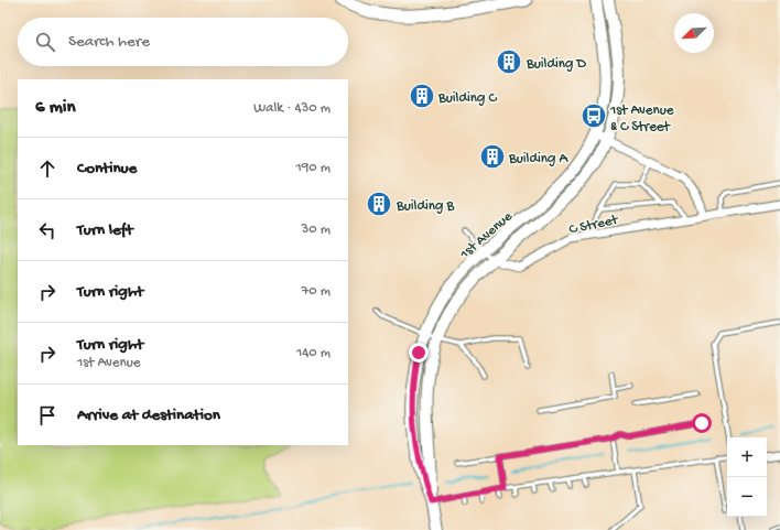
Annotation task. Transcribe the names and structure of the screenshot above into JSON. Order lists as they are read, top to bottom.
{
  "streets": {
    "street": ["C Street", "1st Avenue"]
  },
  "crossings": [
    ["C Street", "1st Avenue"]
  ],
  "places": {
    "building": [
      "Building D",
      "Building C",
      "Building A",
      "Building B"
    ],
    "bus stop": ["1st Avenue & C Street"]
  },
  "north": "bottom left",
  "page": {
    "search": "Search here",
    "heading": ["6 min", "Walk · 430 m"],
    "list": [
      ["Continue", "190 m"],
      ["Turn left", "30 m"],
      ["Turn right", "70 m"],
      ["Turn right", "1st Avenue", "140 m"],
      "Arrive at destination"
    ],
    "map_buttons": ["+", "−"]
  }
}
